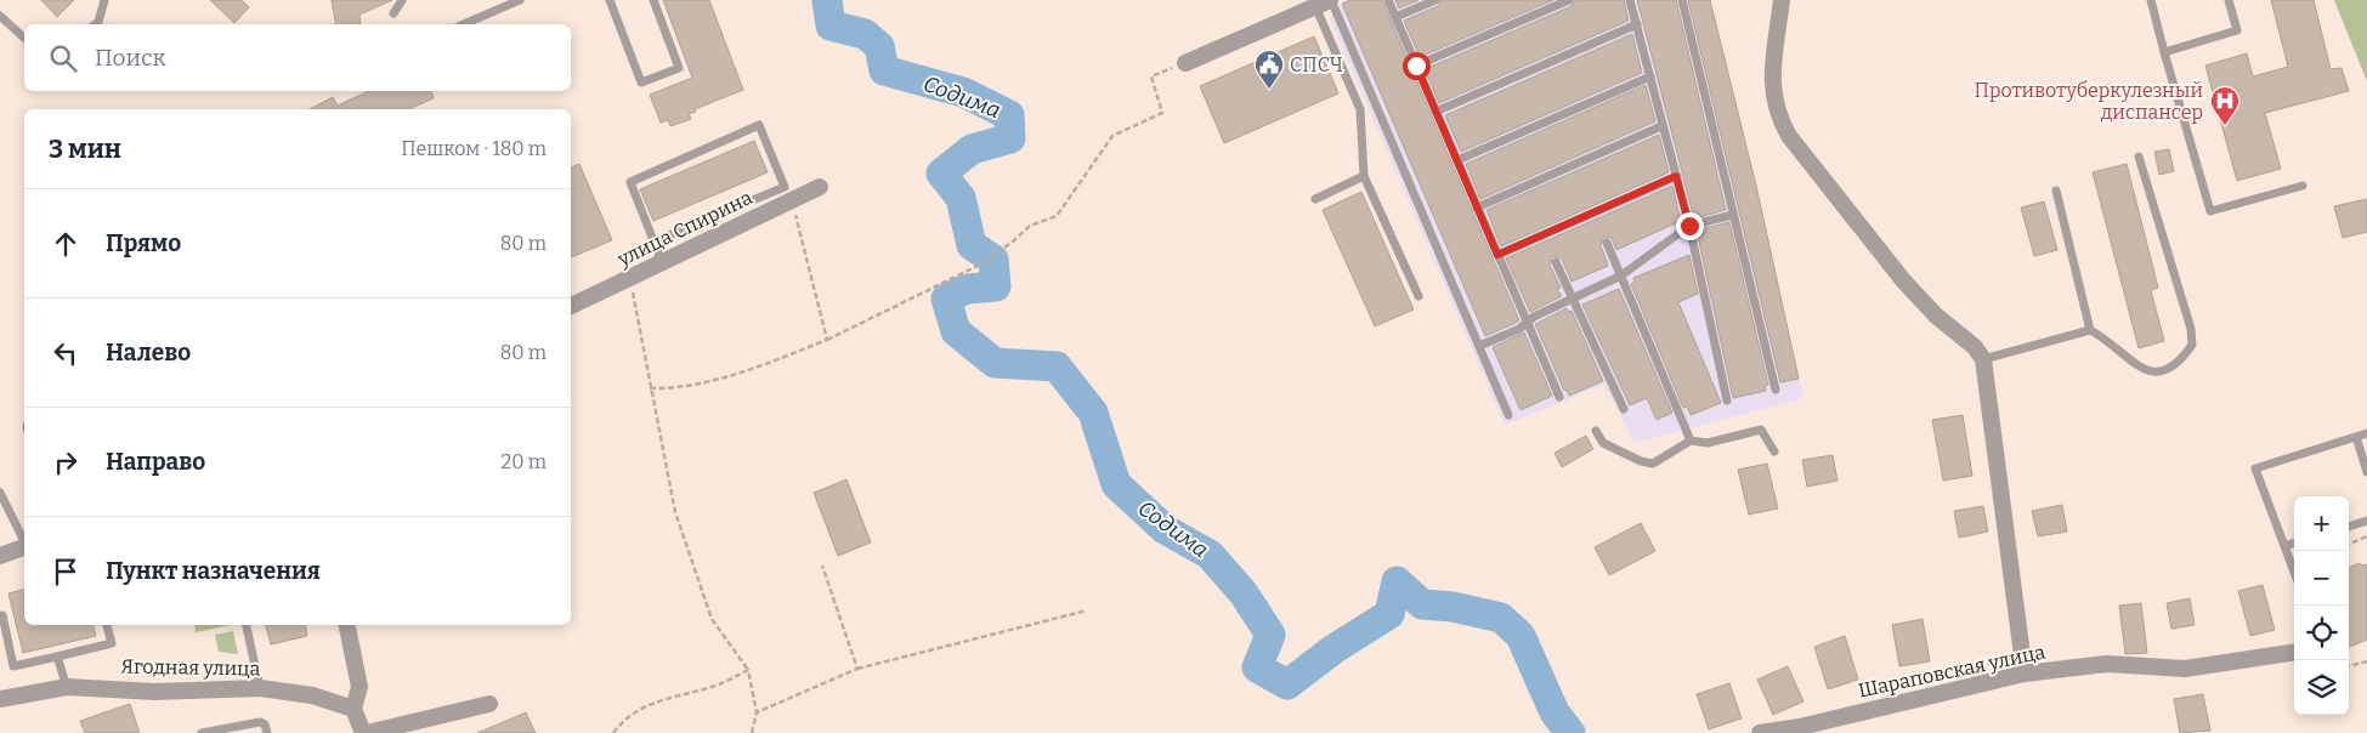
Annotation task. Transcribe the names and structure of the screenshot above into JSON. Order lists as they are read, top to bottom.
{
  "streets": {
    "street": ["улица Спирина", "Ягодная улица", "Шараповская улица"]
  },
  "water": ["Содима"],
  "places": {
    "public building": ["СПСЧ"],
    "hospital": ["Противотуберкулезный диспансер"]
  },
  "page": {
    "search": "Поиск",
    "heading": ["3 мин", "Пешком · 180 m"],
    "list": [
      ["Прямо", "80 m"],
      ["Налево", "80 m"],
      ["Направо", "20 m"],
      "Пункт назначения"
    ],
    "map_buttons": ["+", "−"]
  }
}
